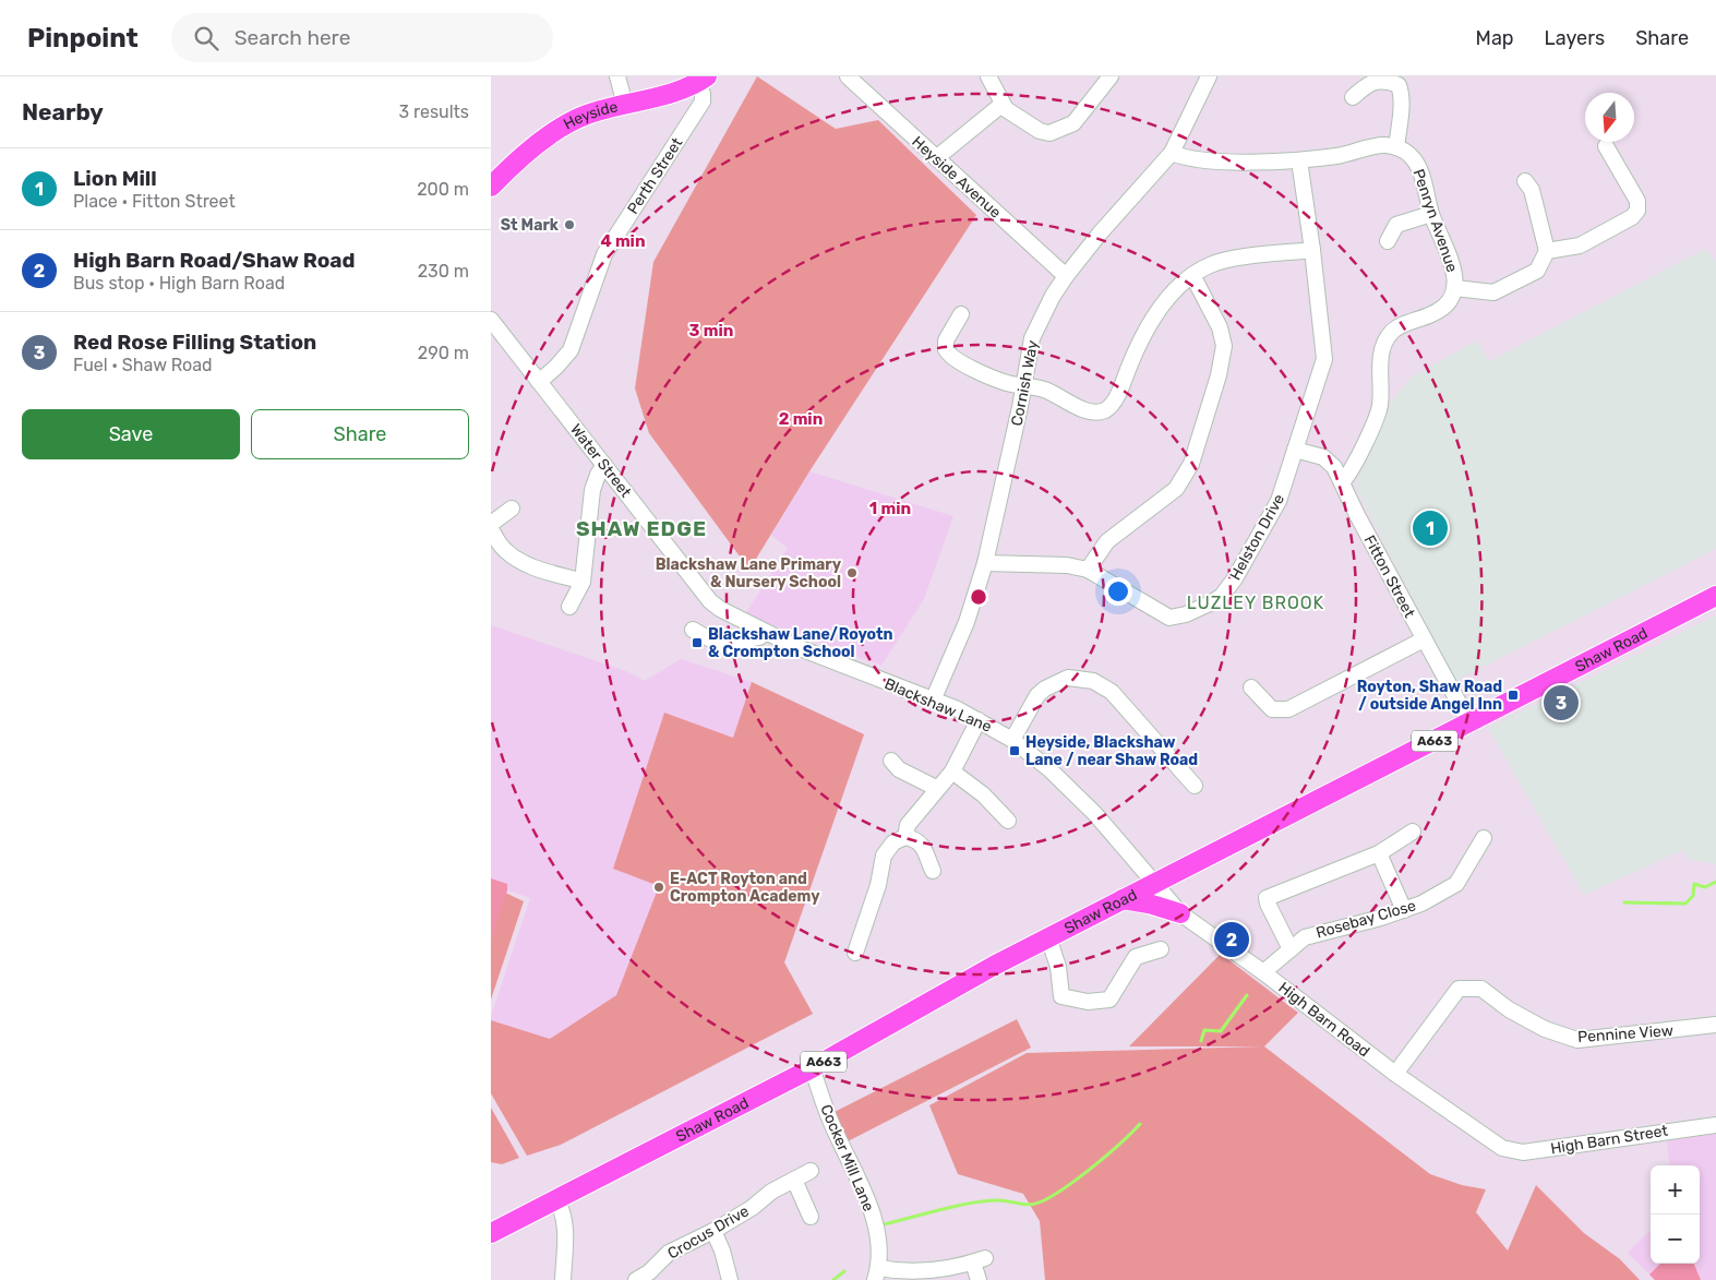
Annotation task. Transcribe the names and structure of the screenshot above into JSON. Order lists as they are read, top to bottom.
{
  "streets": {
    "main road": ["Heyside", "Shaw Road", "A663"],
    "street": [
      "Perth Street",
      "Heyside Avenue",
      "Penryn Avenue",
      "Cornish Way",
      "Water Street",
      "Helston Drive",
      "Fitton Street",
      "Blackshaw Lane",
      "Rosebay Close",
      "High Barn Road",
      "Pennine View",
      "High Barn Street",
      "Cocker Mill Lane",
      "Crocus Drive"
    ]
  },
  "crossings": [
    ["Heyside", "Perth Street"],
    ["Perth Street", "Water Street"],
    ["Heyside Avenue", "Cornish Way"],
    ["Penryn Avenue", "Fitton Street"],
    ["Cornish Way", "Helston Drive"],
    ["Cornish Way", "Blackshaw Lane"],
    ["Water Street", "Blackshaw Lane"],
    ["Helston Drive", "Fitton Street"],
    ["Fitton Street", "Shaw Road"],
    ["Shaw Road", "Blackshaw Lane"],
    ["Shaw Road", "High Barn Road"],
    ["Shaw Road", "Cocker Mill Lane"],
    ["Blackshaw Lane", "High Barn Road"],
    ["Rosebay Close", "High Barn Road"],
    ["High Barn Road", "Pennine View"],
    ["High Barn Road", "High Barn Street"]
  ],
  "districts": ["SHAW EDGE", "LUZLEY BROOK"],
  "places": {
    "other": ["St Mark", "Blackshaw Lane Primary & Nursery School", "E-ACT Royton and Crompton Academy"],
    "transit": ["Blackshaw Lane/Royotn & Crompton School", "Royton, Shaw Road / outside Angel Inn", "Heyside, Blackshaw Lane / near Shaw Road"]
  },
  "north": "bottom",
  "page": {
    "header": "Pinpoint",
    "search": "Search here",
    "nav": ["Map", "Layers", "Share"],
    "heading": ["Nearby", "3 results"],
    "list": [
      {
        "mark": "1",
        "name": "Lion Mill",
        "note": "Place · Fitton Street",
        "value": "200 m"
      },
      {
        "mark": "2",
        "name": "High Barn Road/Shaw Road",
        "note": "Bus stop · High Barn Road",
        "value": "230 m"
      },
      {
        "mark": "3",
        "name": "Red Rose Filling Station",
        "note": "Fuel · Shaw Road",
        "value": "290 m"
      }
    ],
    "buttons": ["Save", "Share"],
    "pins": ["1", "3", "2"],
    "map_buttons": ["+", "−"]
  },
  "rings": [
    "4 min",
    "3 min",
    "2 min",
    "1 min"
  ]
}
